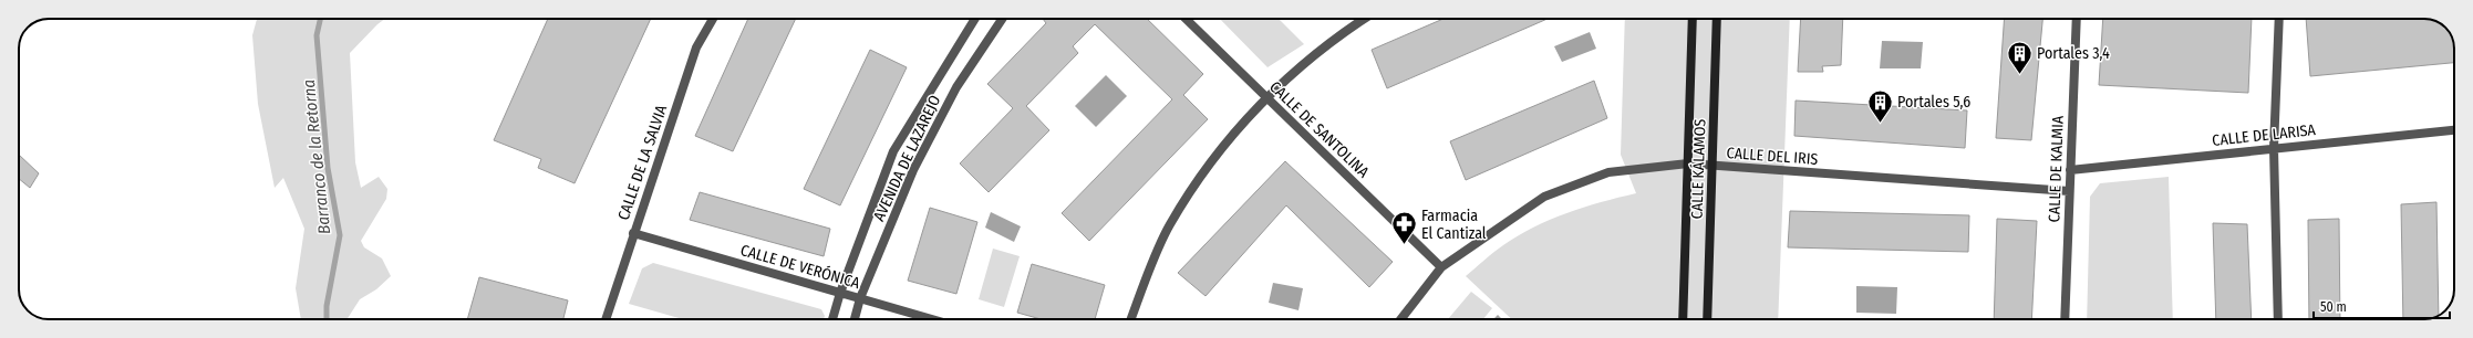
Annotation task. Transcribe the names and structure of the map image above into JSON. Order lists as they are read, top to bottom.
{
  "streets": {
    "main road": ["CALLE KÁLAMOS"],
    "street": [
      "CALLE DE SANTOLINA",
      "CALLE DE LARISA",
      "CALLE DEL IRIS",
      "AVENIDA DE LAZAREJO",
      "CALLE DE LA SALVIA",
      "CALLE DE KALMIA",
      "CALLE DE VERÓNICA"
    ]
  },
  "crossings": [
    ["CALLE DE SANTOLINA", "CALLE DEL IRIS"],
    ["CALLE DE LARISA", "CALLE DE KALMIA"],
    ["CALLE DEL IRIS", "CALLE KÁLAMOS"],
    ["CALLE DEL IRIS", "CALLE DE KALMIA"],
    ["AVENIDA DE LAZAREJO", "CALLE DE VERÓNICA"],
    ["CALLE DE LA SALVIA", "CALLE DE VERÓNICA"]
  ],
  "water": ["Barranco de la Retorna"],
  "places": {
    "building": ["Portales 3,4", "Portales 5,6"],
    "pharmacy": ["Farmacia El Cantizal"]
  },
  "scale_bar": "50 m"
}
